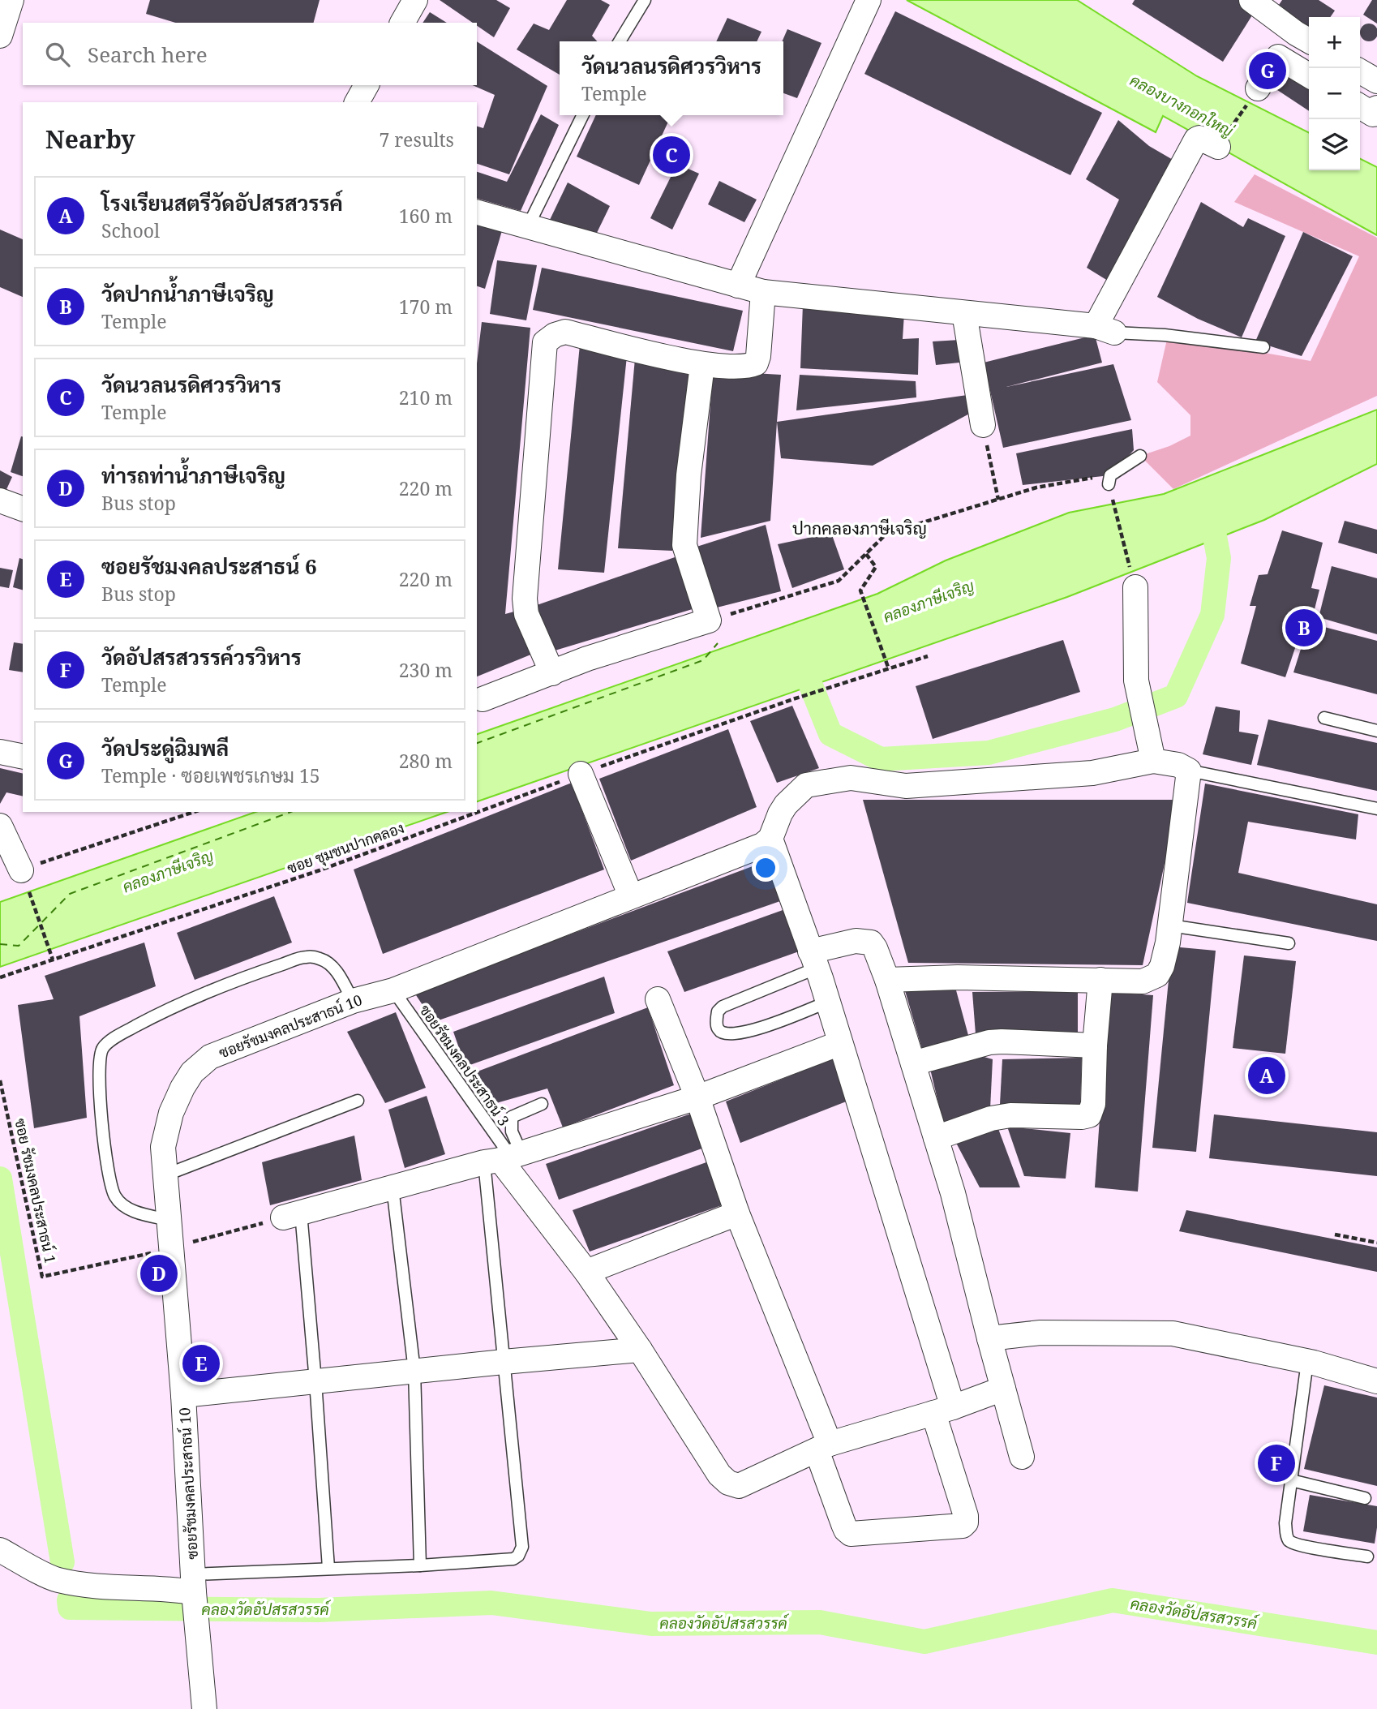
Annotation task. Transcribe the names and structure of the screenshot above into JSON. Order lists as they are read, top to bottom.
{
  "streets": {
    "street": ["ซอยรัชมงคลประสาธน์ 10"],
    "lane": ["ซอยรัชมงคลประสาธน์ 3"],
    "path": ["ซอย ชุมชนปากคลอง", "ซอย รัชมงคลประสาธน์ 1"]
  },
  "crossings": [
    ["ซอยรัชมงคลประสาธน์ 10", "ซอยรัชมงคลประสาธน์ 3"],
    ["ซอยรัชมงคลประสาธน์ 10", "ซอย รัชมงคลประสาธน์ 1"]
  ],
  "districts": ["ปากคลองภาษีเจริญ"],
  "water": ["คลองบางกอกใหญ่", "คลองภาษีเจริญ", "คลองวัดอัปสรสวรรค์"],
  "page": {
    "map_buttons": ["+", "−"],
    "search": "Search here",
    "popup": ["วัดนวลนรดิศวรวิหาร", "Temple"],
    "pins": [
      "G",
      "C",
      "B",
      "A",
      "D",
      "E",
      "F"
    ],
    "heading": ["Nearby", "7 results"],
    "list": [
      {
        "mark": "A",
        "name": "โรงเรียนสตรีวัดอัปสรสวรรค์",
        "note": "School",
        "value": "160 m"
      },
      {
        "mark": "B",
        "name": "วัดปากน้ำภาษีเจริญ",
        "note": "Temple",
        "value": "170 m"
      },
      {
        "mark": "C",
        "name": "วัดนวลนรดิศวรวิหาร",
        "note": "Temple",
        "value": "210 m"
      },
      {
        "mark": "D",
        "name": "ท่ารถท่าน้ำภาษีเจริญ",
        "note": "Bus stop",
        "value": "220 m"
      },
      {
        "mark": "E",
        "name": "ซอยรัชมงคลประสาธน์ 6",
        "note": "Bus stop",
        "value": "220 m"
      },
      {
        "mark": "F",
        "name": "วัดอัปสรสวรรค์วรวิหาร",
        "note": "Temple",
        "value": "230 m"
      },
      {
        "mark": "G",
        "name": "วัดประดู่ฉิมพลี",
        "note": "Temple · ซอยเพชรเกษม 15",
        "value": "280 m"
      }
    ]
  }
}
